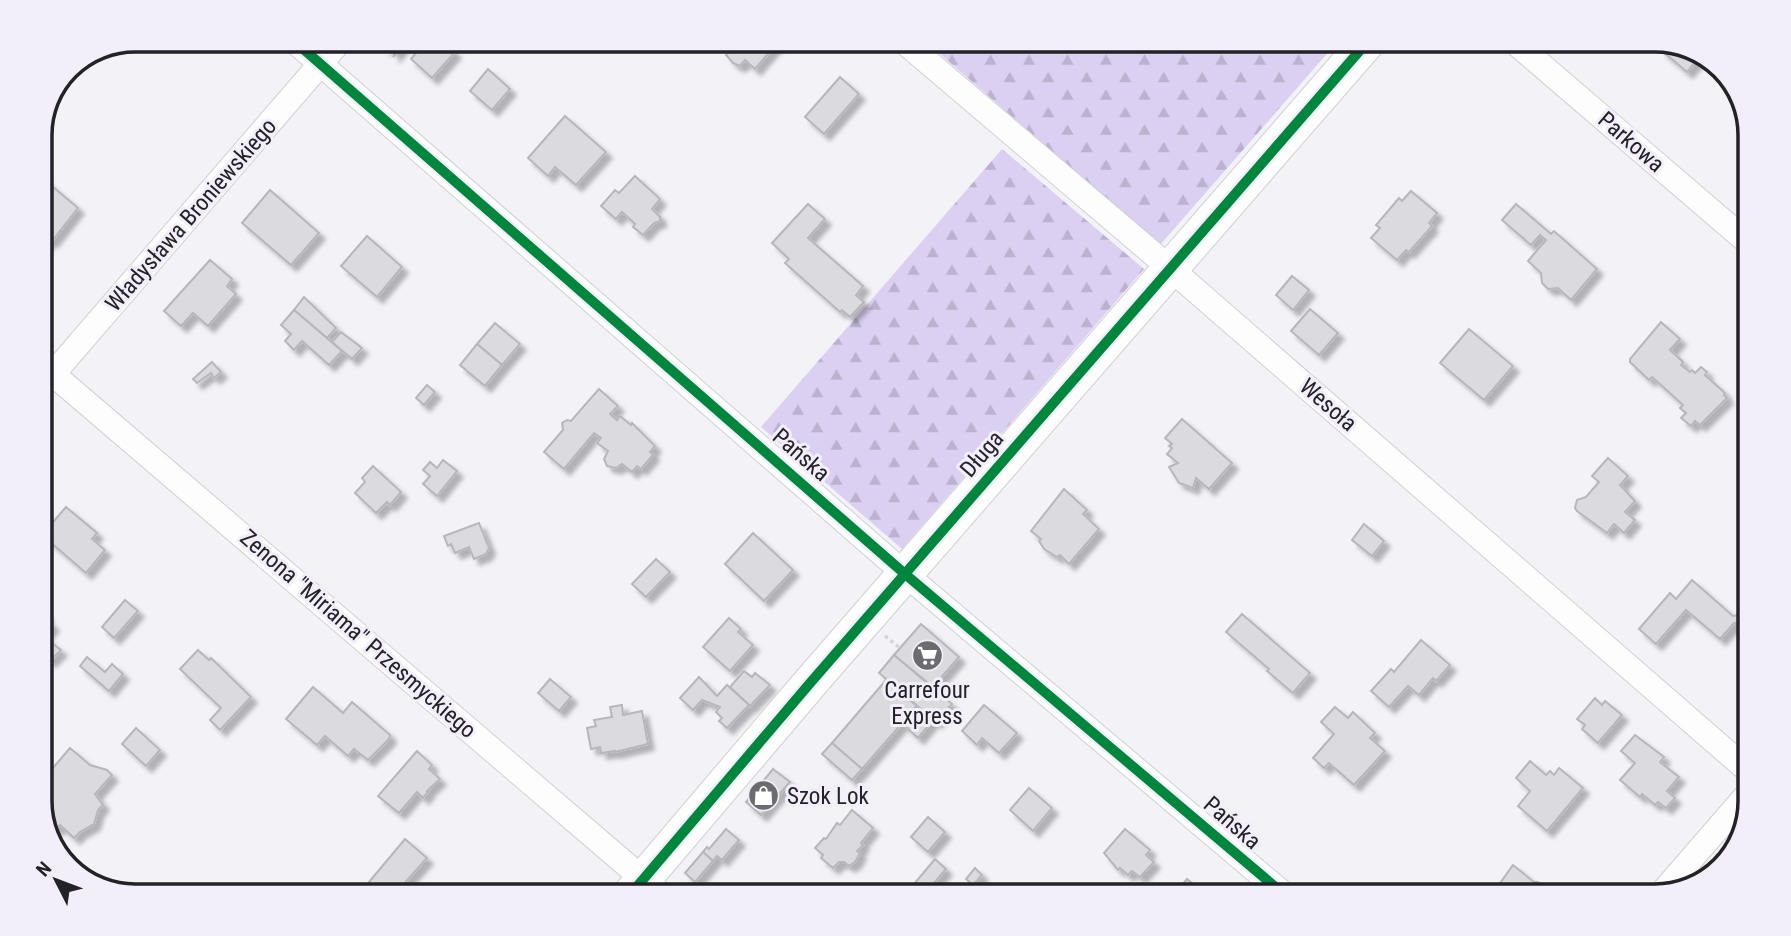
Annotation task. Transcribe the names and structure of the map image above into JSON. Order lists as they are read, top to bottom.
{
  "streets": {
    "street": [
      "Parkowa",
      "Władysława Broniewskiego",
      "Wesoła",
      "Długa",
      "Pańska",
      "Zenona \"Miriama\" Przesmyckiego"
    ]
  },
  "crossings": [
    ["Władysława Broniewskiego", "Pańska"],
    ["Wesoła", "Długa"],
    ["Długa", "Pańska"]
  ],
  "places": {
    "supermarket": ["Carrefour Express"],
    "shop": ["Szok Lok"]
  },
  "north": "top left"
}
